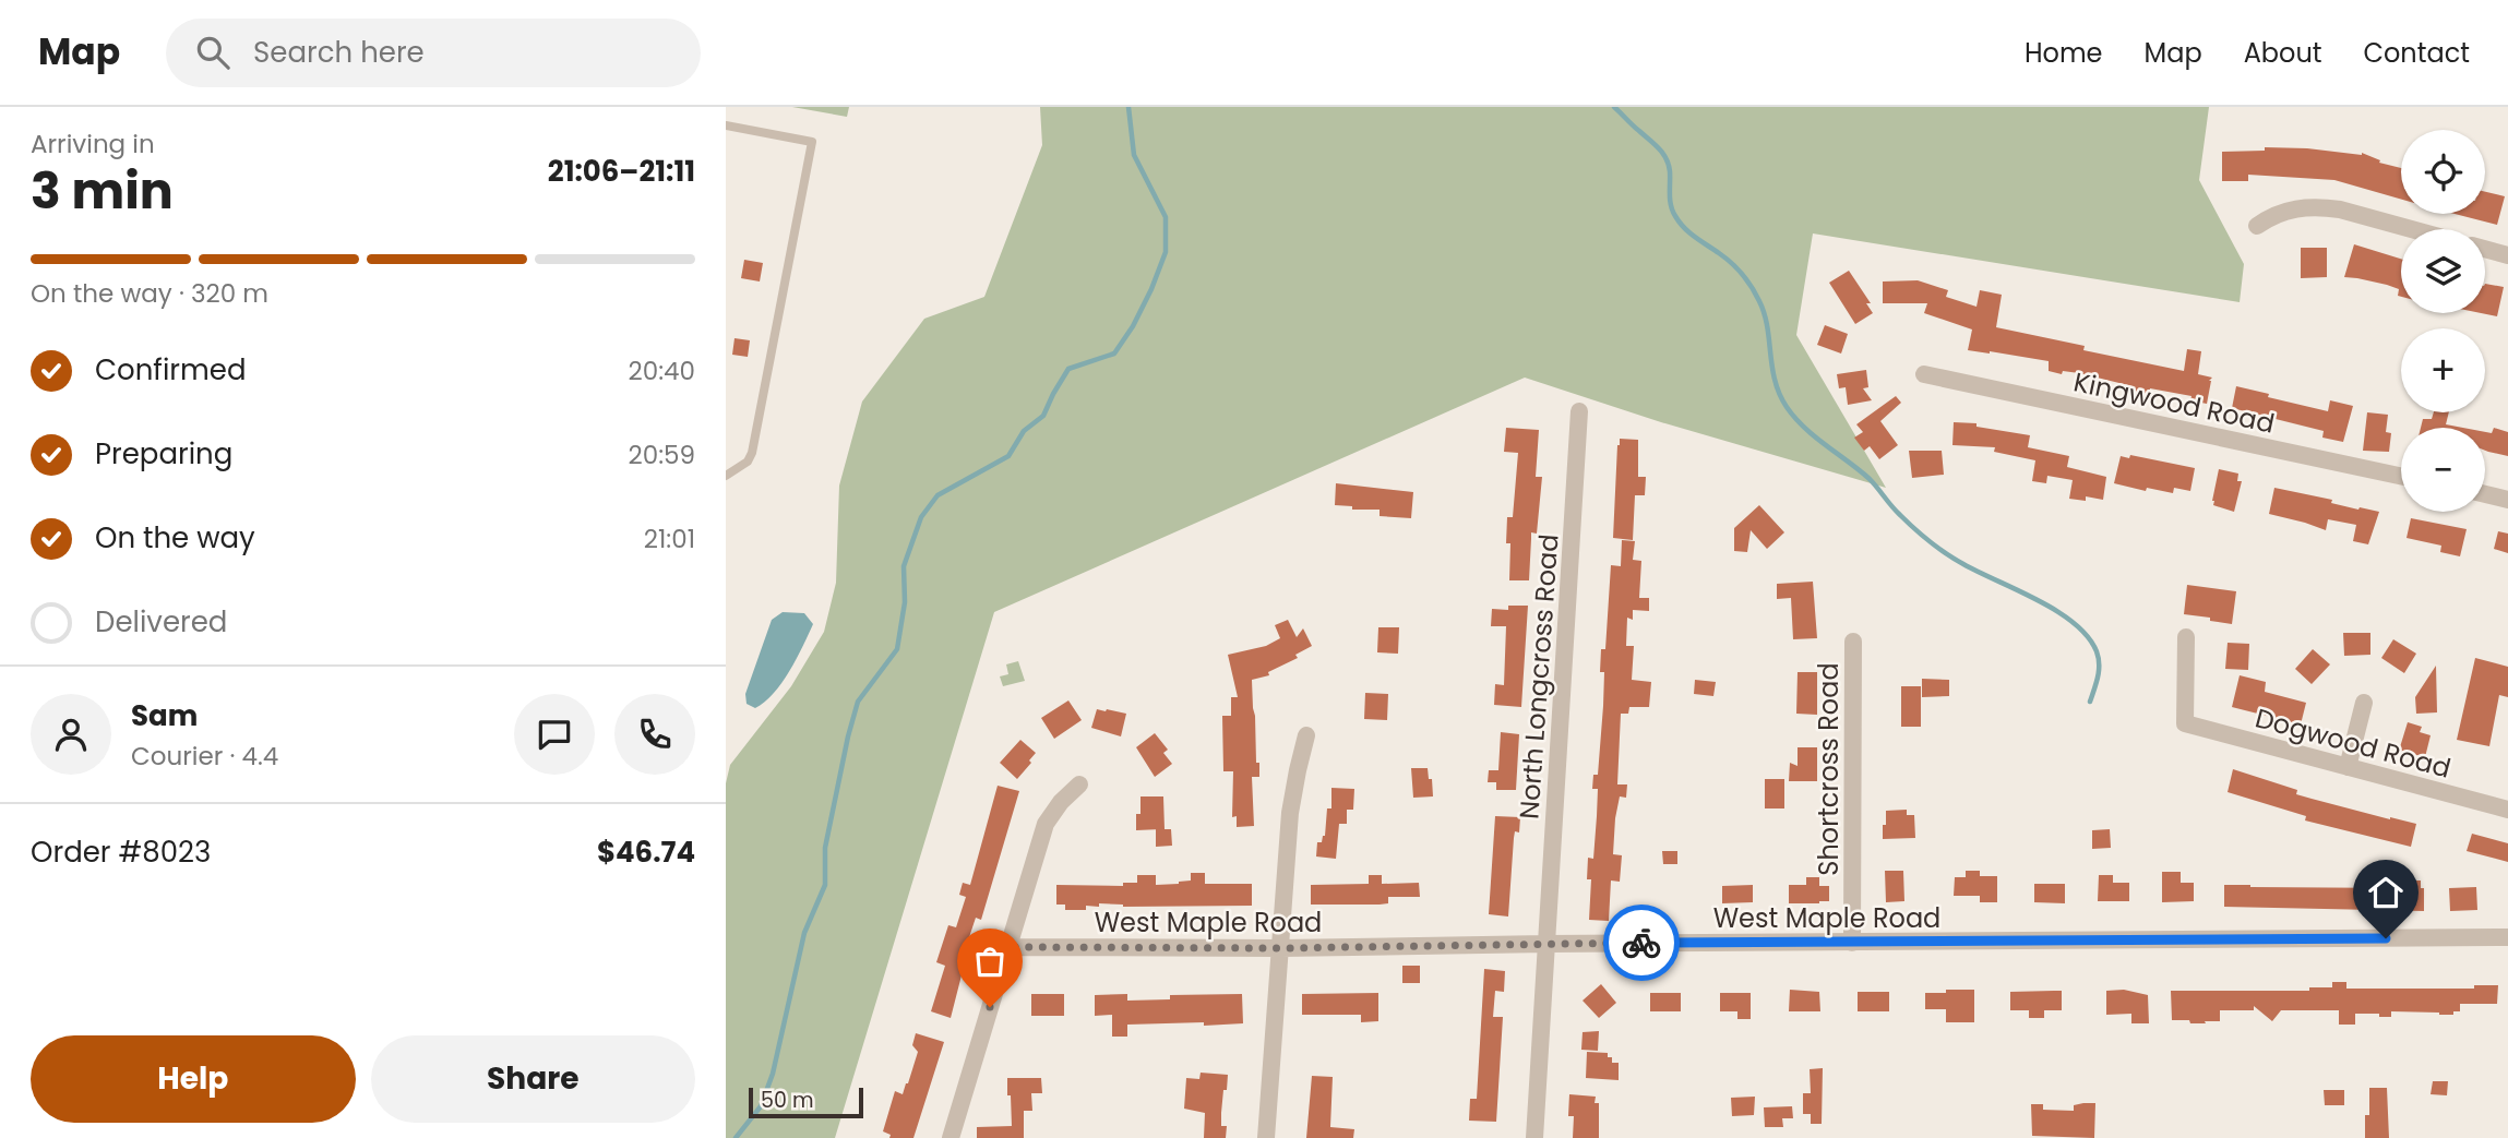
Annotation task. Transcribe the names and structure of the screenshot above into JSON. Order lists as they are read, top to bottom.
{
  "streets": {
    "street": [
      "Kingwood Road",
      "North Longcross Road",
      "Dogwood Road",
      "Shortcross Road",
      "West Maple Road"
    ]
  },
  "crossings": [
    ["North Longcross Road", "West Maple Road"],
    ["Shortcross Road", "West Maple Road"]
  ],
  "scale_bar": "50 m",
  "page": {
    "header": "Map",
    "search": "Search here",
    "nav": [
      "Home",
      "Map",
      "About",
      "Contact"
    ],
    "heading": ["3 min", "Arriving in", "21:06–21:11"],
    "panel": [
      "Sam",
      "Courier · 4.4",
      "Order #8023",
      "$46.74"
    ],
    "map_buttons": ["+", "−"],
    "bar": "On the way · 320 m",
    "list": [
      ["Confirmed", "20:40"],
      ["Preparing", "20:59"],
      ["On the way", "21:01"],
      "Delivered"
    ],
    "buttons": ["Help", "Share"],
    "scale": "50 m"
  }
}
